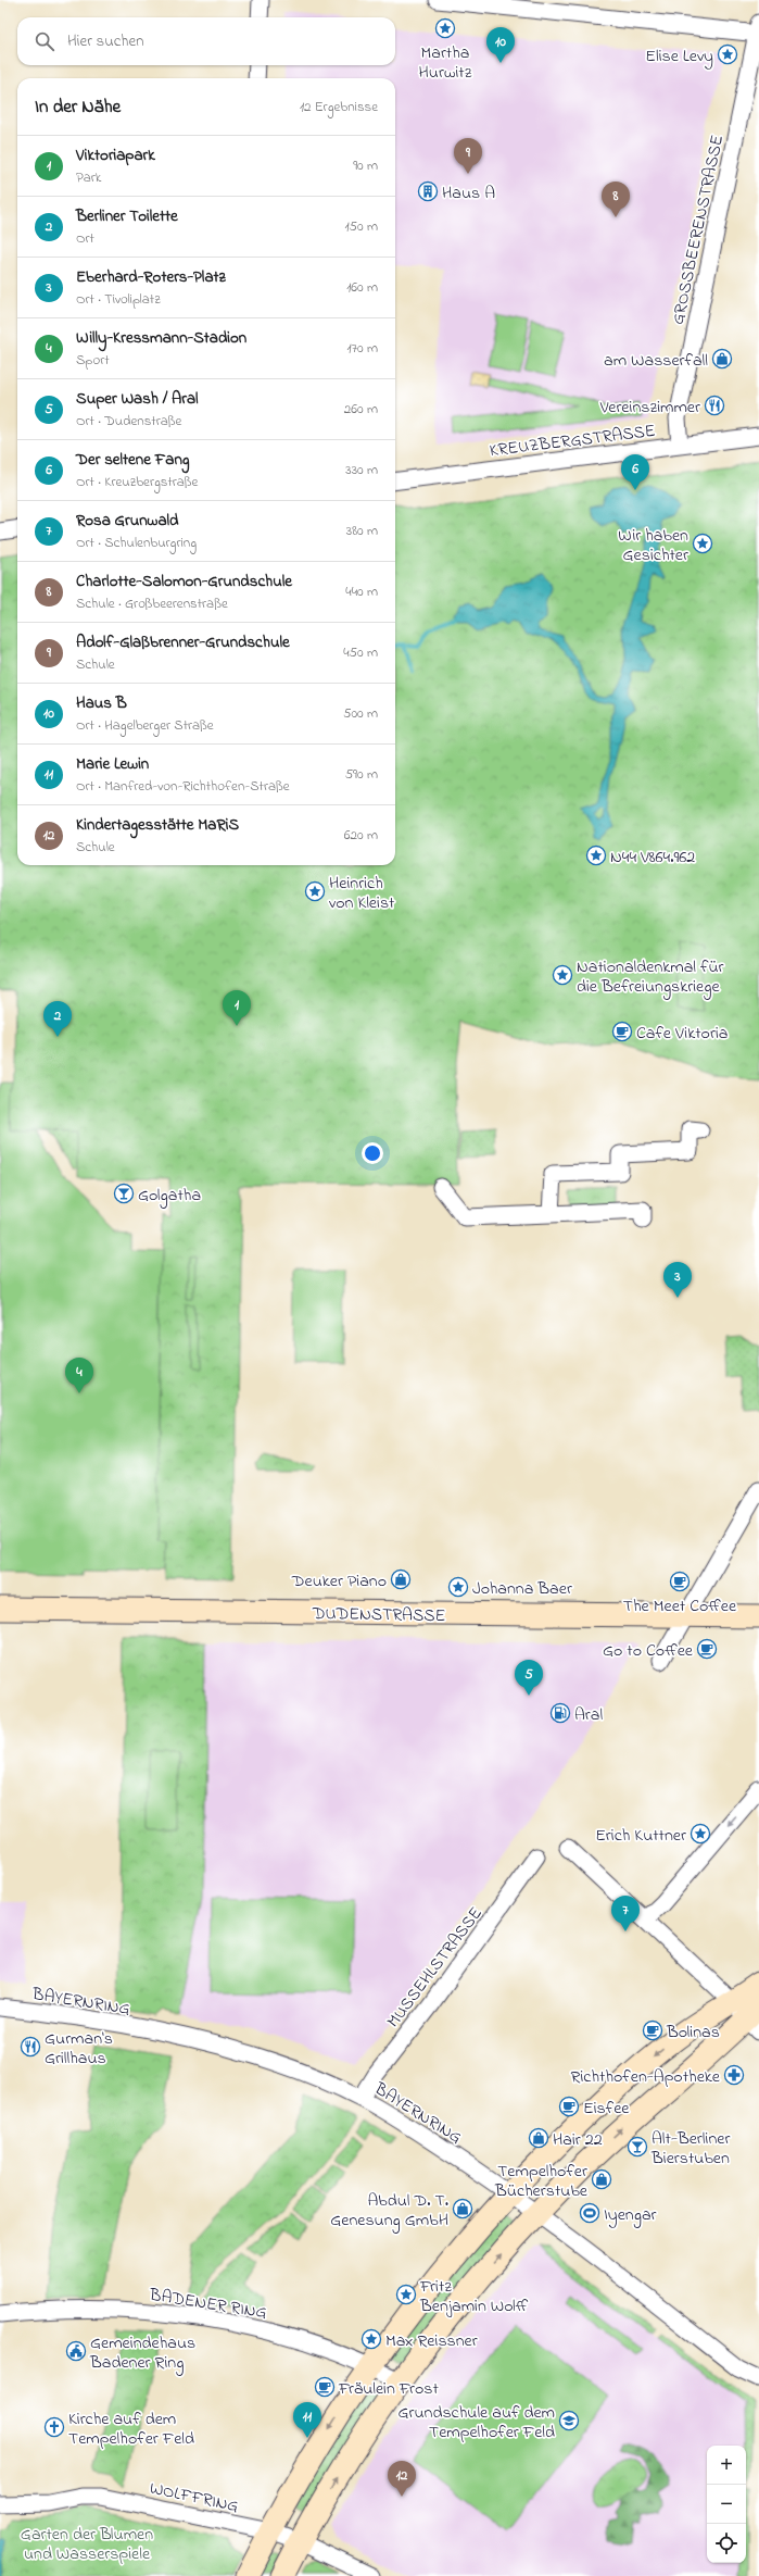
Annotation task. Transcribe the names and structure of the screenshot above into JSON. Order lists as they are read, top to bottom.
{
  "streets": {
    "street": [
      "GROSSBEERENSTRASSE",
      "KREUZBERGSTRASSE",
      "DUDENSTRASSE",
      "MUSSEHLSTRASSE",
      "BAYERNRING",
      "BADENER RING",
      "WOLFFRING"
    ]
  },
  "crossings": [
    ["GROSSBEERENSTRASSE", "KREUZBERGSTRASSE"],
    ["MUSSEHLSTRASSE", "BAYERNRING"]
  ],
  "parks": ["Garten der Blumen und Wasserspiele"],
  "places": {
    "place": [
      "Martha Hurwitz",
      "Elise Levy",
      "Wir haben Gesichter",
      "N44 V864.962",
      "Heinrich von Kleist",
      "Nationaldenkmal für die Befreiungskriege",
      "Johanna Baer",
      "Erich Kuttner",
      "Fritz Benjamin Wolff",
      "Max Reissner"
    ],
    "building": ["Haus A"],
    "shop": [
      "am Wasserfall",
      "Deuker Piano",
      "Hair 22",
      "Tempelhofer Bücherstube",
      "Abdul D. T. Genesung GmbH"
    ],
    "restaurant": ["Vereinszimmer", "Gurman's Grillhaus"],
    "cafe": [
      "Cafe Viktoria",
      "The Meet Coffee",
      "Go to Coffee",
      "Bolinas",
      "Eisfee",
      "Fräulein Frost"
    ],
    "bar": ["Golgatha", "Alt-Berliner Bierstuben"],
    "fuel station": ["Aral"],
    "pharmacy": ["Richthofen-Apotheke"],
    "sports": ["Iyengar"],
    "public building": ["Gemeindehaus Badener Ring"],
    "school or university": ["Grundschule auf dem Tempelhofer Feld"],
    "church": ["Kirche auf dem Tempelhofer Feld"]
  },
  "page": {
    "search": "Hier suchen",
    "pins": [
      "10",
      "9",
      "8",
      "6",
      "1",
      "2",
      "3",
      "4",
      "5",
      "7",
      "11",
      "12"
    ],
    "heading": ["In der Nähe", "12 Ergebnisse"],
    "list": [
      {
        "mark": "1",
        "name": "Viktoriapark",
        "note": "Park",
        "value": "90 m"
      },
      {
        "mark": "2",
        "name": "Berliner Toilette",
        "note": "Ort",
        "value": "150 m"
      },
      {
        "mark": "3",
        "name": "Eberhard-Roters-Platz",
        "note": "Ort · Tivoliplatz",
        "value": "160 m"
      },
      {
        "mark": "4",
        "name": "Willy-Kressmann-Stadion",
        "note": "Sport",
        "value": "170 m"
      },
      {
        "mark": "5",
        "name": "Super Wash / Aral",
        "note": "Ort · Dudenstraße",
        "value": "260 m"
      },
      {
        "mark": "6",
        "name": "Der seltene Fang",
        "note": "Ort · Kreuzbergstraße",
        "value": "330 m"
      },
      {
        "mark": "7",
        "name": "Rosa Grunwald",
        "note": "Ort · Schulenburgring",
        "value": "380 m"
      },
      {
        "mark": "8",
        "name": "Charlotte-Salomon-Grundschule",
        "note": "Schule · Großbeerenstraße",
        "value": "440 m"
      },
      {
        "mark": "9",
        "name": "Adolf-Glaßbrenner-Grundschule",
        "note": "Schule",
        "value": "450 m"
      },
      {
        "mark": "10",
        "name": "Haus B",
        "note": "Ort · Hagelberger Straße",
        "value": "500 m"
      },
      {
        "mark": "11",
        "name": "Marie Lewin",
        "note": "Ort · Manfred-von-Richthofen-Straße",
        "value": "590 m"
      },
      {
        "mark": "12",
        "name": "Kindertagesstätte MaRiS",
        "note": "Schule",
        "value": "620 m"
      }
    ],
    "map_buttons": ["+", "−"]
  }
}
